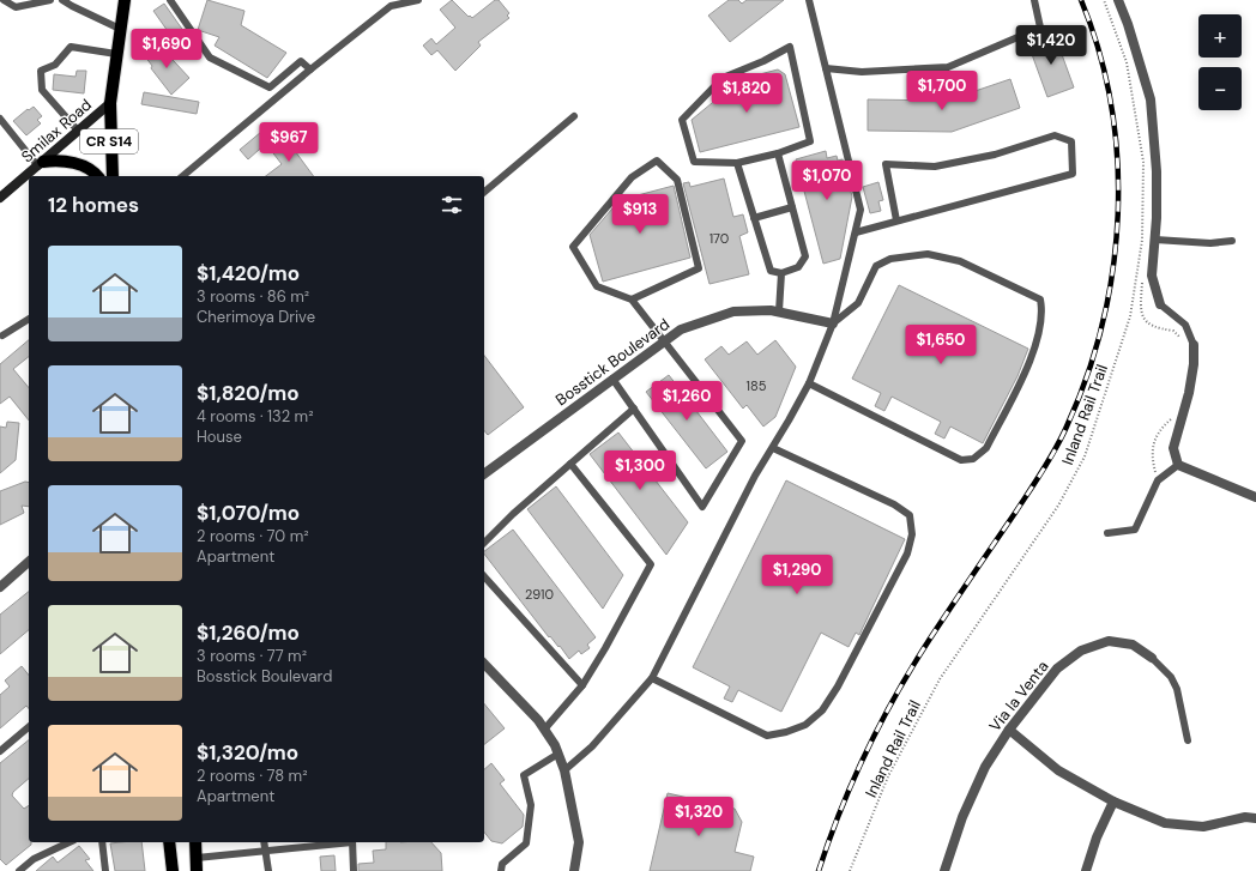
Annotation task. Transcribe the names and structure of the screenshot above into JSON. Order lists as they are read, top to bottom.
{
  "streets": {
    "main road": ["CR S14"],
    "street": ["Smilax Road", "Bosstick Boulevard", "Via la Venta"],
    "path": ["Inland Rail Trail"]
  },
  "crossings": [
    ["Smilax Road", "CR S14"]
  ],
  "house_numbers": ["170", "185", "2910"],
  "page": {
    "map_buttons": ["+", "−"],
    "price": [
      "$1,420",
      "$1,690",
      "$1,700",
      "$1,820",
      "$967",
      "$1,070",
      "$913",
      "$1,650",
      "$1,260",
      "$1,300",
      "$1,290",
      "$1,320"
    ],
    "heading": "12 homes",
    "list": [
      {
        "name": "$1,420/mo",
        "note": "3 rooms · 86 m² · Cherimoya Drive"
      },
      {
        "name": "$1,820/mo",
        "note": "4 rooms · 132 m² · House"
      },
      {
        "name": "$1,070/mo",
        "note": "2 rooms · 70 m² · Apartment"
      },
      {
        "name": "$1,260/mo",
        "note": "3 rooms · 77 m² · Bosstick Boulevard"
      },
      {
        "name": "$1,320/mo",
        "note": "2 rooms · 78 m² · Apartment"
      }
    ]
  }
}
